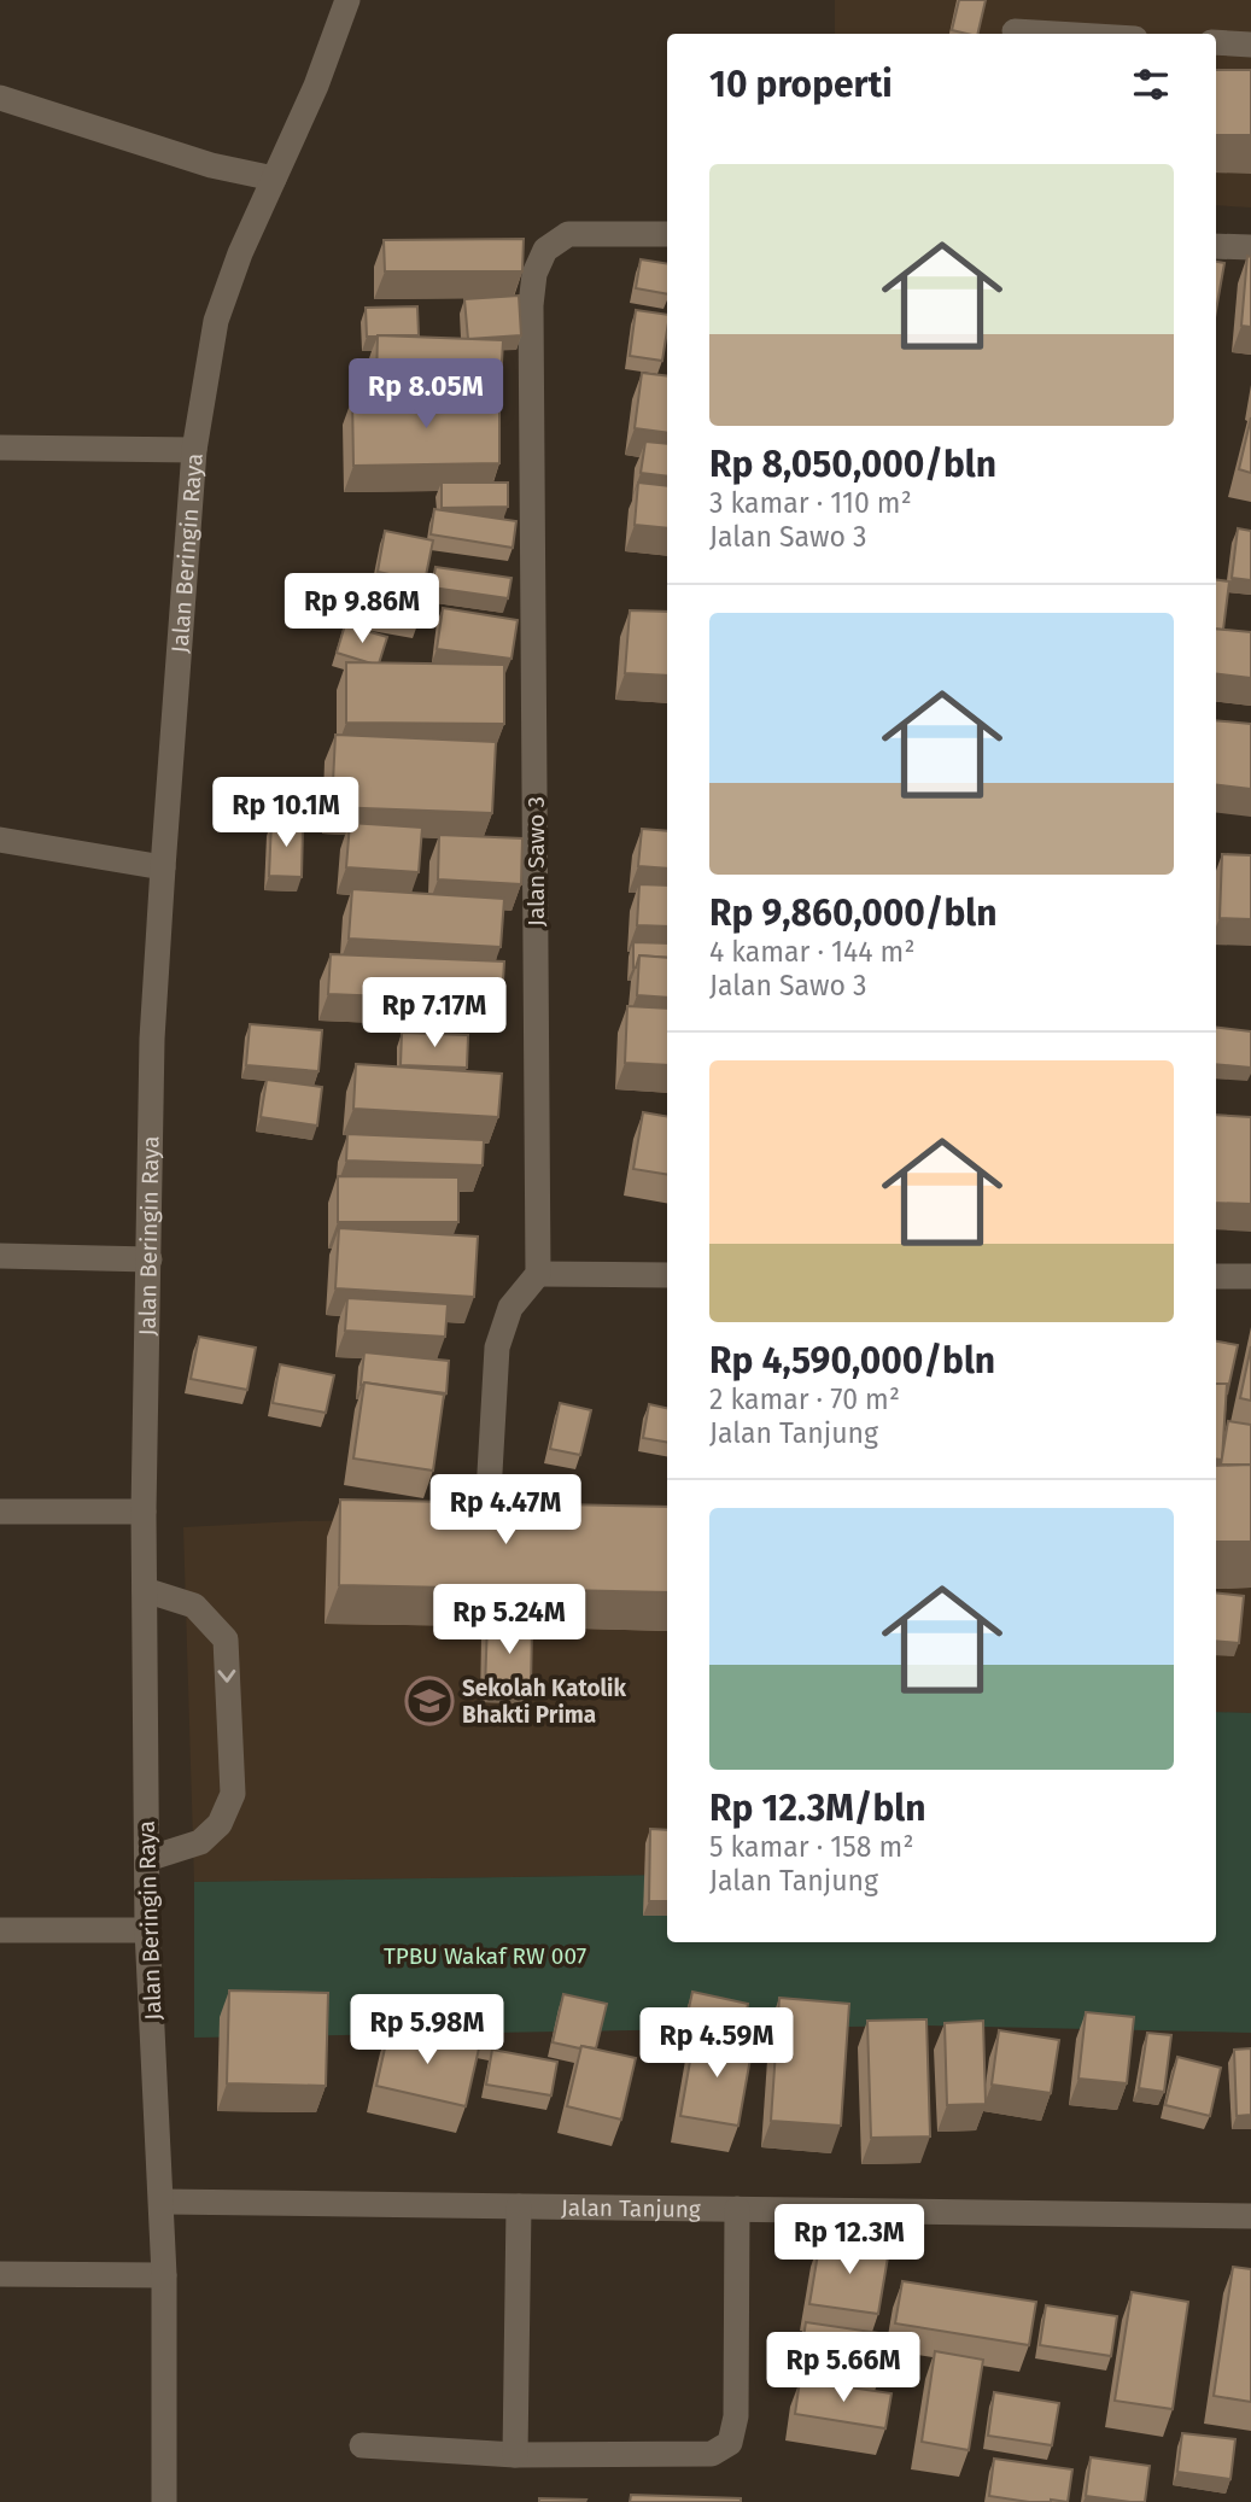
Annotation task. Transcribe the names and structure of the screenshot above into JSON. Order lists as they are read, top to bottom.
{
  "streets": {
    "street": ["Jalan Beringin Raya", "Jalan Sawo 3", "Jalan Tanjung"]
  },
  "crossings": [
    ["Jalan Beringin Raya", "Jalan Tanjung"]
  ],
  "parks": ["TPBU Wakaf RW 007"],
  "places": {
    "school or university": ["Sekolah Katolik Bhakti Prima"]
  },
  "page": {
    "heading": "10 properti",
    "list": [
      {
        "name": "Rp 8,050,000/bln",
        "note": "3 kamar · 110 m² · Jalan Sawo 3"
      },
      {
        "name": "Rp 9,860,000/bln",
        "note": "4 kamar · 144 m² · Jalan Sawo 3"
      },
      {
        "name": "Rp 4,590,000/bln",
        "note": "2 kamar · 70 m² · Jalan Tanjung"
      },
      {
        "name": "Rp 12.3M/bln",
        "note": "5 kamar · 158 m² · Jalan Tanjung"
      }
    ],
    "price": [
      "Rp 8.05M",
      "Rp 9.86M",
      "Rp 10.1M",
      "Rp 7.17M",
      "Rp 4.47M",
      "Rp 5.24M",
      "Rp 5.98M",
      "Rp 4.59M",
      "Rp 12.3M",
      "Rp 5.66M"
    ]
  }
}
